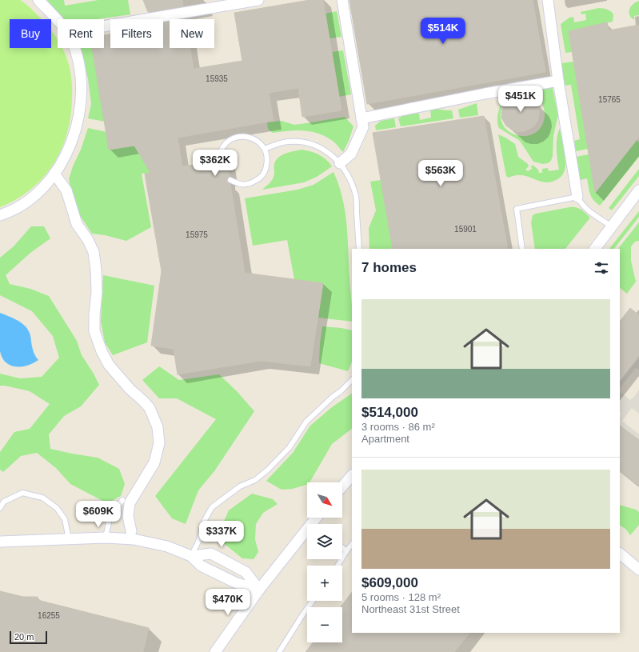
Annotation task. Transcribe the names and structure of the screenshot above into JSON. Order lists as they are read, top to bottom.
{
  "house_numbers": [
    "15935",
    "15765",
    "15901",
    "15975",
    "16255"
  ],
  "scale_bar": "20 m",
  "north": "bottom right",
  "page": {
    "price": [
      "$514K",
      "$451K",
      "$362K",
      "$563K",
      "$609K",
      "$337K",
      "$470K"
    ],
    "chip": [
      "Buy",
      "Rent",
      "Filters",
      "New"
    ],
    "heading": "7 homes",
    "list": [
      {
        "name": "$514,000",
        "note": "3 rooms · 86 m² · Apartment"
      },
      {
        "name": "$609,000",
        "note": "5 rooms · 128 m² · Northeast 31st Street"
      }
    ],
    "map_buttons": ["+", "−"],
    "scale": "20 m"
  }
}
